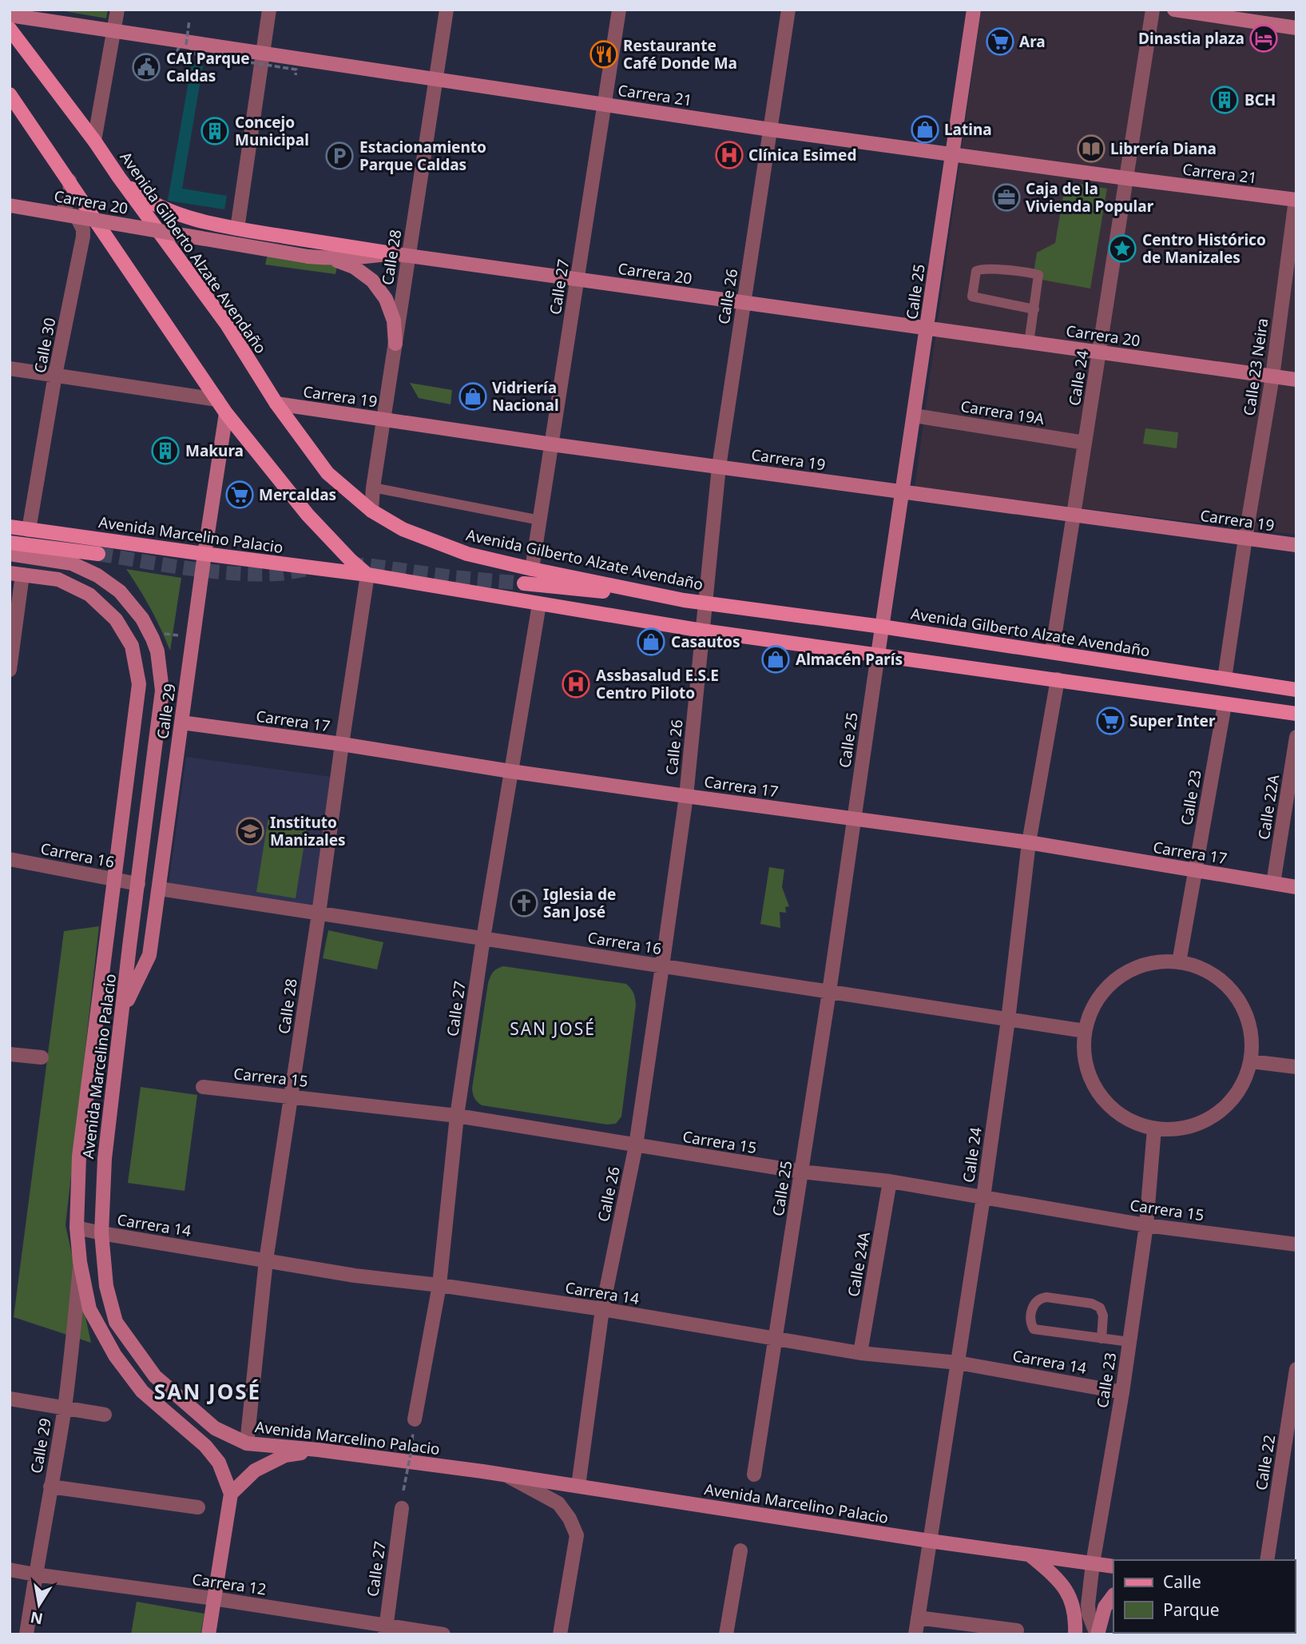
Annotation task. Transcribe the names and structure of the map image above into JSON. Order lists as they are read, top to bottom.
{
  "streets": {
    "main road": [
      "Carrera 21",
      "Carrera 20",
      "Avenida Gilberto Alzate Avendaño",
      "Calle 25",
      "Carrera 19",
      "Avenida Marcelino Palacio",
      "Calle 29",
      "Carrera 17"
    ],
    "street": [
      "Calle 28",
      "Calle 27",
      "Calle 26",
      "Calle 30",
      "Calle 23 Neira",
      "Calle 24",
      "Carrera 19A",
      "Calle 23",
      "Calle 22A",
      "Carrera 16",
      "Carrera 15",
      "Carrera 14",
      "Calle 24A",
      "Calle 22",
      "Carrera 12"
    ]
  },
  "crossings": [
    ["Carrera 21", "Calle 28"],
    ["Carrera 21", "Calle 27"],
    ["Carrera 21", "Calle 25"],
    ["Carrera 21", "Calle 26"],
    ["Carrera 21", "Calle 23 Neira"],
    ["Carrera 21", "Calle 24"],
    ["Carrera 20", "Calle 28"],
    ["Carrera 20", "Calle 27"],
    ["Carrera 20", "Calle 25"],
    ["Carrera 20", "Calle 26"],
    ["Carrera 20", "Calle 30"],
    ["Carrera 20", "Calle 23 Neira"],
    ["Carrera 20", "Calle 24"],
    ["Avenida Gilberto Alzate Avendaño", "Calle 28"],
    ["Avenida Gilberto Alzate Avendaño", "Calle 27"],
    ["Avenida Gilberto Alzate Avendaño", "Calle 25"],
    ["Avenida Gilberto Alzate Avendaño", "Calle 26"],
    ["Avenida Gilberto Alzate Avendaño", "Calle 24"],
    ["Avenida Gilberto Alzate Avendaño", "Carrera 19"],
    ["Calle 28", "Carrera 19"],
    ["Calle 28", "Avenida Marcelino Palacio"],
    ["Calle 28", "Carrera 17"],
    ["Calle 28", "Carrera 16"],
    ["Calle 28", "Carrera 15"],
    ["Calle 28", "Carrera 14"],
    ["Calle 27", "Carrera 19"],
    ["Calle 27", "Carrera 17"],
    ["Calle 27", "Carrera 16"],
    ["Calle 27", "Carrera 15"],
    ["Calle 27", "Carrera 14"],
    ["Calle 27", "Carrera 12"],
    ["Calle 25", "Carrera 19"],
    ["Calle 25", "Carrera 19A"],
    ["Calle 25", "Carrera 17"],
    ["Calle 25", "Carrera 16"],
    ["Calle 25", "Carrera 15"],
    ["Calle 25", "Carrera 14"],
    ["Calle 26", "Carrera 19"],
    ["Calle 26", "Avenida Marcelino Palacio"],
    ["Calle 26", "Carrera 17"],
    ["Calle 26", "Carrera 16"],
    ["Calle 26", "Carrera 15"],
    ["Calle 26", "Carrera 14"],
    ["Calle 30", "Avenida Marcelino Palacio"],
    ["Calle 23 Neira", "Carrera 19"],
    ["Calle 24", "Carrera 19"],
    ["Calle 24", "Carrera 19A"],
    ["Calle 24", "Avenida Marcelino Palacio"],
    ["Calle 24", "Carrera 17"],
    ["Calle 24", "Carrera 16"],
    ["Calle 24", "Carrera 15"],
    ["Calle 24", "Carrera 14"],
    ["Avenida Marcelino Palacio", "Calle 29"],
    ["Avenida Marcelino Palacio", "Calle 23"],
    ["Avenida Marcelino Palacio", "Carrera 16"],
    ["Avenida Marcelino Palacio", "Carrera 14"],
    ["Calle 29", "Carrera 17"],
    ["Calle 29", "Carrera 16"],
    ["Calle 29", "Carrera 12"],
    ["Carrera 17", "Calle 23"],
    ["Carrera 17", "Calle 22A"],
    ["Calle 23", "Carrera 16"],
    ["Calle 23", "Carrera 15"],
    ["Calle 23", "Carrera 14"],
    ["Carrera 15", "Calle 24A"],
    ["Carrera 14", "Calle 24A"]
  ],
  "districts": ["SAN JOSÉ", "SAN JOSÉ"],
  "places": {
    "hotel": ["Dinastia plaza"],
    "supermarket": ["Ara", "Mercaldas", "Super Inter"],
    "restaurant": ["Restaurante Café Donde Ma"],
    "public building": ["CAI Parque Caldas"],
    "building": ["BCH", "Concejo Municipal", "Makura"],
    "shop": [
      "Latina",
      "Vidriería Nacional",
      "Casautos",
      "Almacén París"
    ],
    "library": ["Librería Diana"],
    "hospital": ["Clínica Esimed", "Assbasalud E.S.E Centro Piloto"],
    "parking": ["Estacionamiento Parque Caldas"],
    "office": ["Caja de la Vivienda Popular"],
    "place": ["Centro Histórico de Manizales"],
    "school or university": ["Instituto Manizales"],
    "church": ["Iglesia de San José"]
  },
  "legend": ["Calle", "Parque"],
  "north": "bottom"
}
